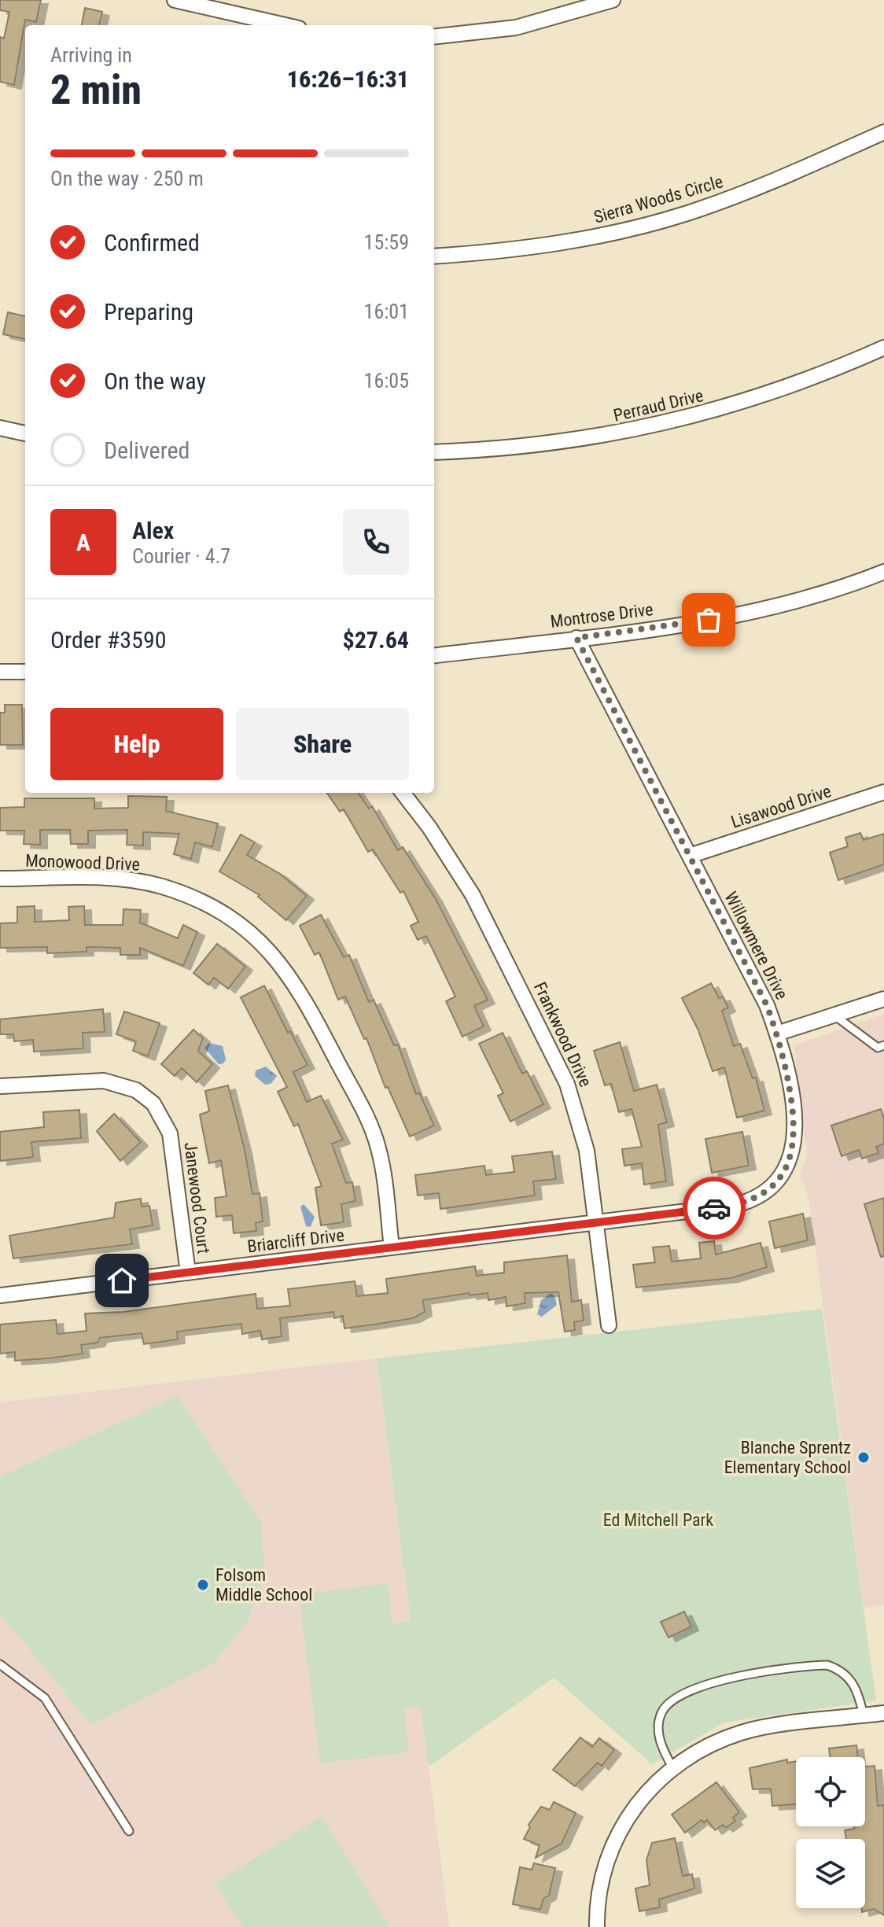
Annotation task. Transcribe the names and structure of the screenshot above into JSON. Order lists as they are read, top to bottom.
{
  "streets": {
    "street": [
      "Sierra Woods Circle",
      "Perraud Drive",
      "Montrose Drive",
      "Lisawood Drive",
      "Monowood Drive",
      "Willowmere Drive",
      "Frankwood Drive",
      "Janewood Court",
      "Briarcliff Drive"
    ]
  },
  "crossings": [
    ["Montrose Drive", "Willowmere Drive"],
    ["Lisawood Drive", "Willowmere Drive"],
    ["Monowood Drive", "Briarcliff Drive"],
    ["Willowmere Drive", "Frankwood Drive"],
    ["Willowmere Drive", "Briarcliff Drive"],
    ["Frankwood Drive", "Briarcliff Drive"],
    ["Janewood Court", "Briarcliff Drive"]
  ],
  "parks": ["Ed Mitchell Park"],
  "places": ["Blanche Sprentz Elementary School", "Folsom Middle School"],
  "page": {
    "heading": ["2 min", "Arriving in", "16:26–16:31"],
    "panel": [
      "Alex",
      "Courier · 4.7",
      "Order #3590",
      "$27.64"
    ],
    "bar": "On the way · 250 m",
    "list": [
      ["Confirmed", "15:59"],
      ["Preparing", "16:01"],
      ["On the way", "16:05"],
      "Delivered"
    ],
    "round": "A",
    "buttons": ["Help", "Share"]
  }
}
